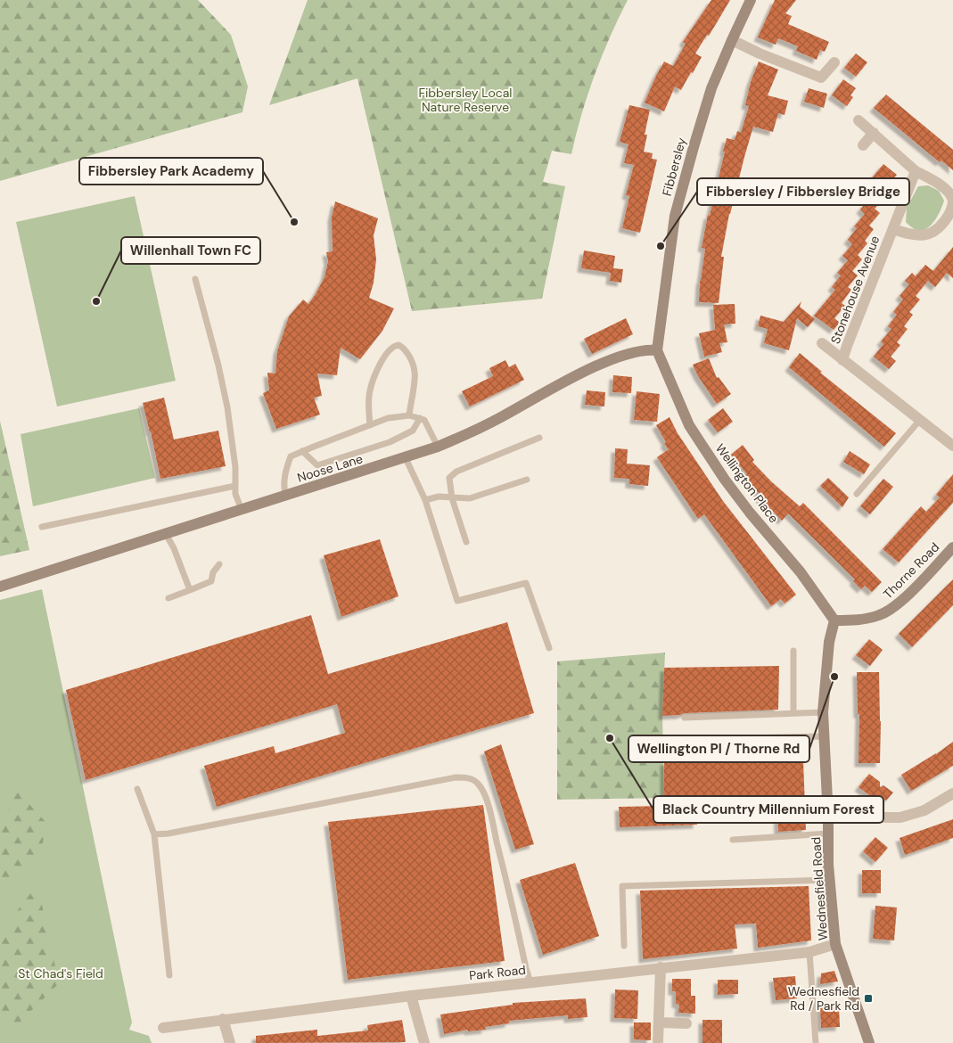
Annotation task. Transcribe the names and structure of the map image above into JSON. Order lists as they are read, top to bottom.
{
  "streets": {
    "main road": [
      "Fibbersley",
      "Noose Lane",
      "Wellington Place",
      "Thorne Road",
      "Wednesfield Road"
    ],
    "street": ["Stonehouse Avenue", "Park Road"]
  },
  "crossings": [
    ["Fibbersley", "Noose Lane"],
    ["Fibbersley", "Wellington Place"],
    ["Noose Lane", "Wellington Place"],
    ["Wellington Place", "Thorne Road"],
    ["Wellington Place", "Wednesfield Road"],
    ["Thorne Road", "Wednesfield Road"],
    ["Wednesfield Road", "Park Road"]
  ],
  "parks": ["Fibbersley Local Nature Reserve", "St Chad's Field"],
  "places": {
    "other": [
      "Fibbersley Park Academy",
      "Fibbersley / Fibbersley Bridge",
      "Willenhall Town FC",
      "Wellington Pl / Thorne Rd",
      "Black Country Millennium Forest"
    ],
    "transit": ["Wednesfield Rd / Park Rd"]
  }
}
